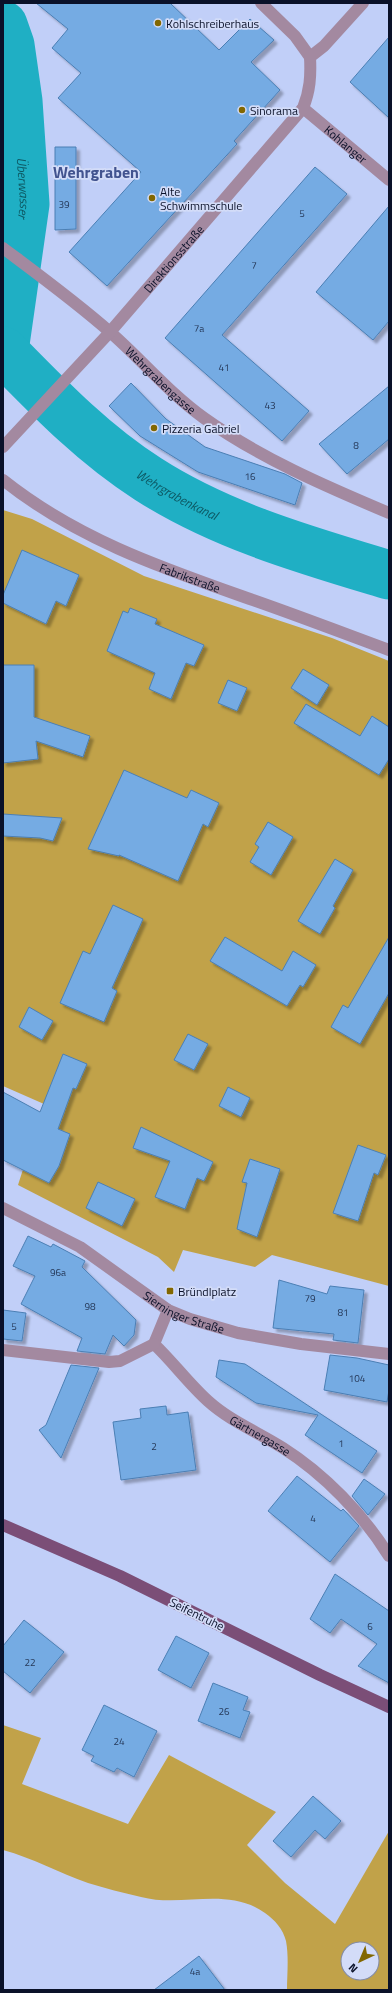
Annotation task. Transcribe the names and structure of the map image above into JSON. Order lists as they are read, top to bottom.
{
  "streets": {
    "main road": ["Seifentruhe"],
    "street": [
      "Kohlanger",
      "Direktionsstraße",
      "Wehrgrabengasse",
      "Fabrikstraße",
      "Sierninger Straße",
      "Gärtnergasse"
    ]
  },
  "crossings": [
    ["Kohlanger", "Direktionsstraße"],
    ["Direktionsstraße", "Wehrgrabengasse"]
  ],
  "districts": ["Wehrgraben"],
  "water": ["Überwasser", "Wehrgrabenkanal"],
  "places": {
    "other": [
      "Kohlschreiberhaus",
      "Sinorama",
      "Alte Schwimmschule",
      "Pizzeria Gabriel"
    ],
    "transit": ["Bründlplatz"]
  },
  "house_numbers": [
    "39",
    "5",
    "7",
    "7a",
    "41",
    "43",
    "8",
    "16",
    "96a",
    "79",
    "98",
    "81",
    "5",
    "104",
    "1",
    "2",
    "4",
    "6",
    "22",
    "26",
    "24",
    "4a"
  ],
  "north": "bottom left"
}
